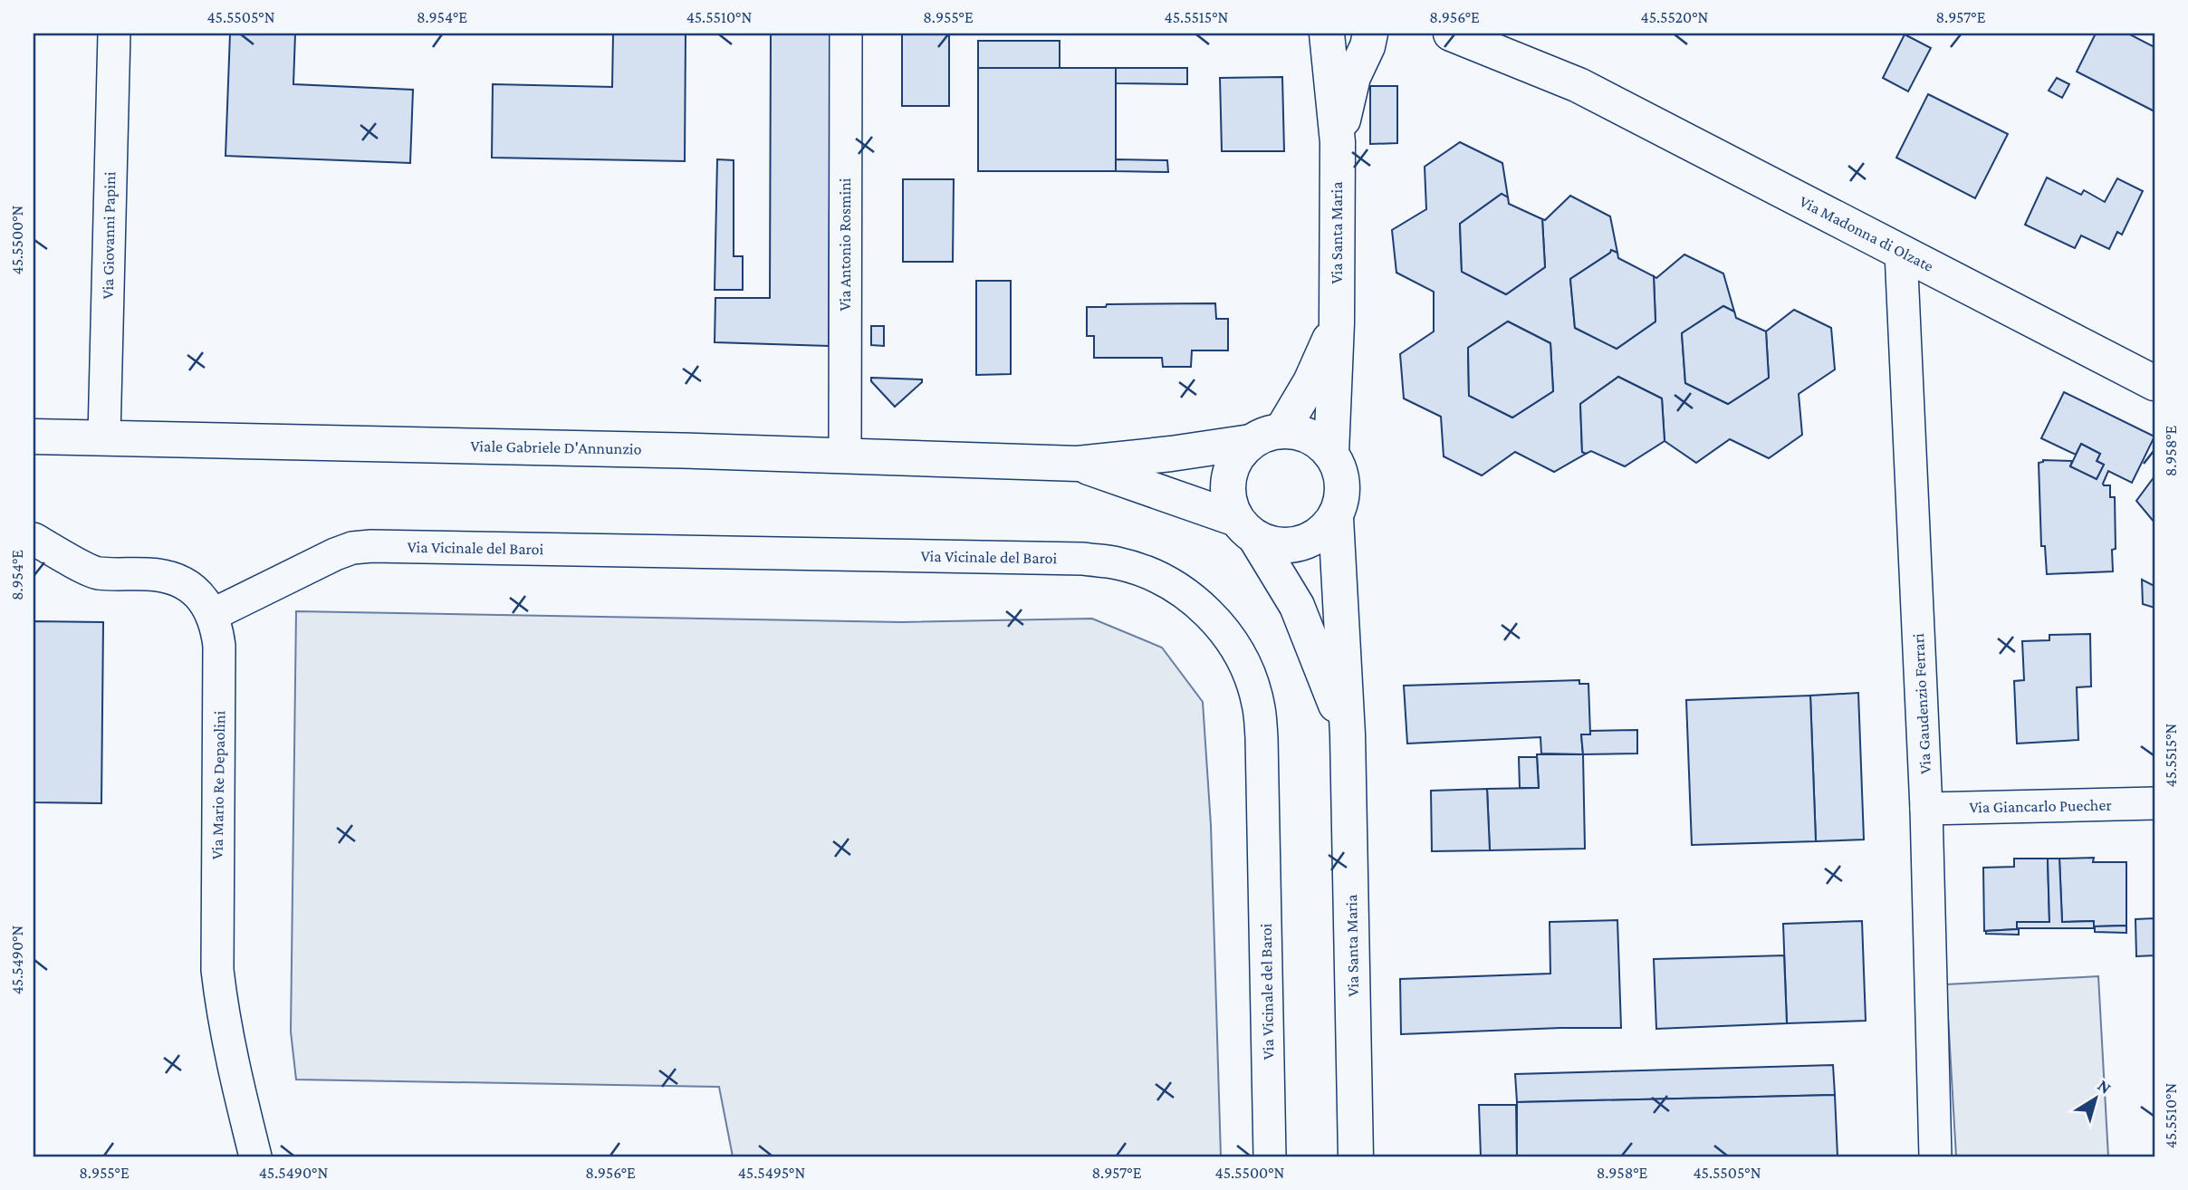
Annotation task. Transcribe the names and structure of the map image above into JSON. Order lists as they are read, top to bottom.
{
  "streets": {
    "street": [
      "Via Santa Maria",
      "Via Madonna di Olzate",
      "Via Giovanni Papini",
      "Via Antonio Rosmini",
      "Viale Gabriele D'Annunzio",
      "Via Vicinale del Baroi",
      "Via Gaudenzio Ferrari",
      "Via Mario Re Depaolini",
      "Via Giancarlo Puecher"
    ]
  },
  "crossings": [
    ["Via Santa Maria", "Viale Gabriele D'Annunzio"],
    ["Via Madonna di Olzate", "Via Gaudenzio Ferrari"],
    ["Via Giovanni Papini", "Viale Gabriele D'Annunzio"],
    ["Via Antonio Rosmini", "Viale Gabriele D'Annunzio"],
    ["Via Vicinale del Baroi", "Via Mario Re Depaolini"],
    ["Via Gaudenzio Ferrari", "Via Giancarlo Puecher"]
  ],
  "north": "top right",
  "coordinates": [
    "45.5505°N",
    "8.954°E",
    "45.5510°N",
    "8.955°E",
    "45.5515°N",
    "8.956°E",
    "45.5520°N",
    "8.957°E",
    "45.5500°N",
    "8.958°E",
    "45.5490°N",
    "45.5495°N"
  ]
}
